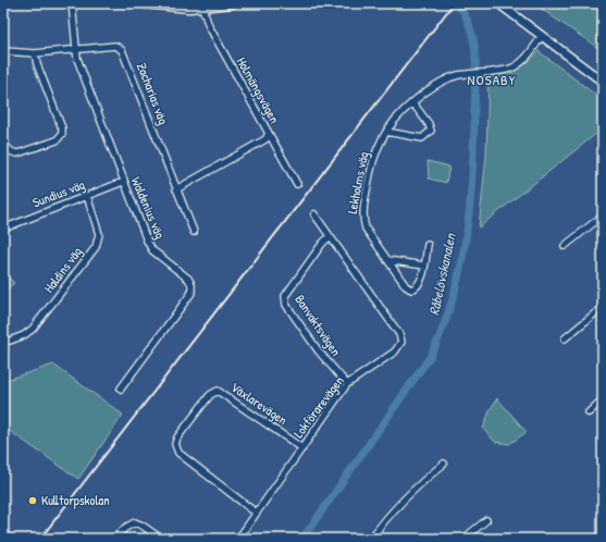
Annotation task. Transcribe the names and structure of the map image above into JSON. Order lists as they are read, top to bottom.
{
  "streets": {
    "street": [
      "Holmängsvägen",
      "Zacharias väg",
      "Lekholms väg",
      "Sundius väg",
      "Waldenius väg",
      "Haldins väg",
      "Banvaktsvägen",
      "Växlarevägen",
      "Lokförarevägen"
    ]
  },
  "crossings": [
    ["Zacharias väg", "Waldenius väg"],
    ["Sundius väg", "Waldenius väg"],
    ["Sundius väg", "Haldins väg"],
    ["Banvaktsvägen", "Lokförarevägen"],
    ["Växlarevägen", "Lokförarevägen"]
  ],
  "districts": ["NOSABY"],
  "water": ["Råbelövskanalen"],
  "places": ["Kulltorpskolan"]
}
